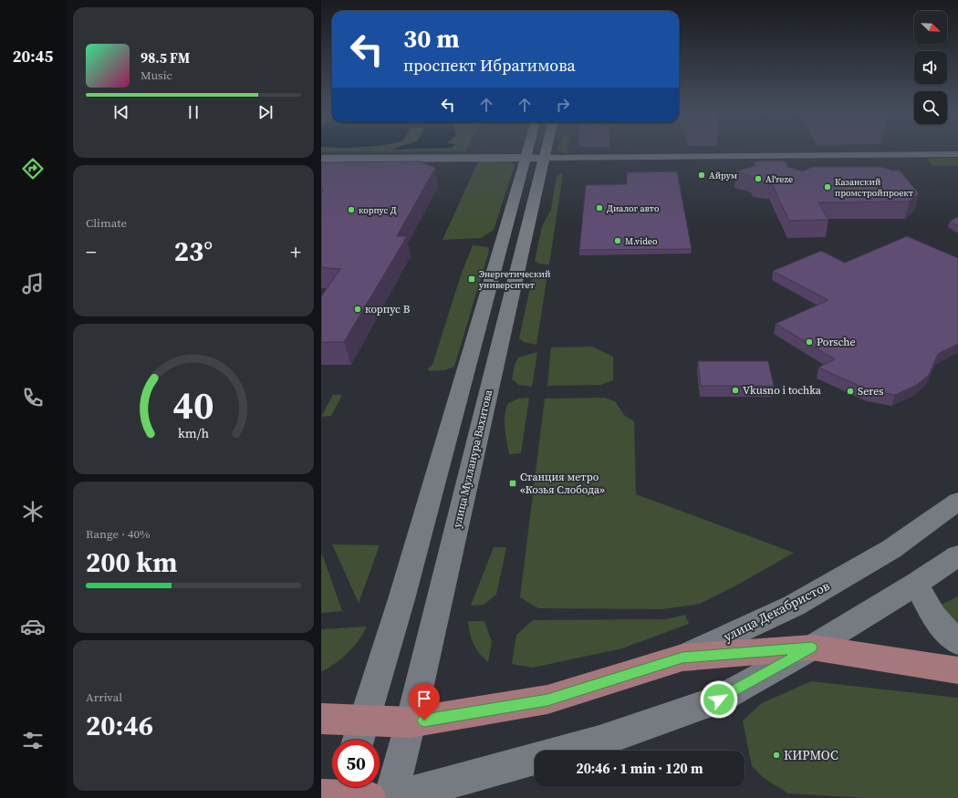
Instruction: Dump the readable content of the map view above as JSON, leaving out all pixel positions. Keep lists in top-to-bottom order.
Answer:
{
  "streets": {
    "main road": ["улица Мулланура Вахитова", "улица Декабристов"]
  },
  "crossings": [
    ["улица Мулланура Вахитова", "улица Декабристов"]
  ],
  "places": {
    "other": [
      "Айрум",
      "Al'reze",
      "Казанский промстройпроект",
      "Диалог авто",
      "корпус Д",
      "M.video",
      "корпус В",
      "Porsche",
      "Vkusno i tochka",
      "Seres",
      "КИРМОС"
    ],
    "transit": ["Энергетический университет", "Станция метро «Козья Слобода»"]
  },
  "north": "bottom right",
  "page": {
    "tabs": "20:45",
    "turn": ["30 m", "проспект Ибрагимова"],
    "song": ["98.5 FM", "Music"],
    "tile": [
      "Climate",
      ["Range · 40%", "200 km"],
      ["Arrival", "20:46"]
    ],
    "heat": ["−", "23°", "+"],
    "limit": "50",
    "trip": "20:46 · 1 min · 120 m",
    "gauge": ["40", "km/h"]
  }
}
